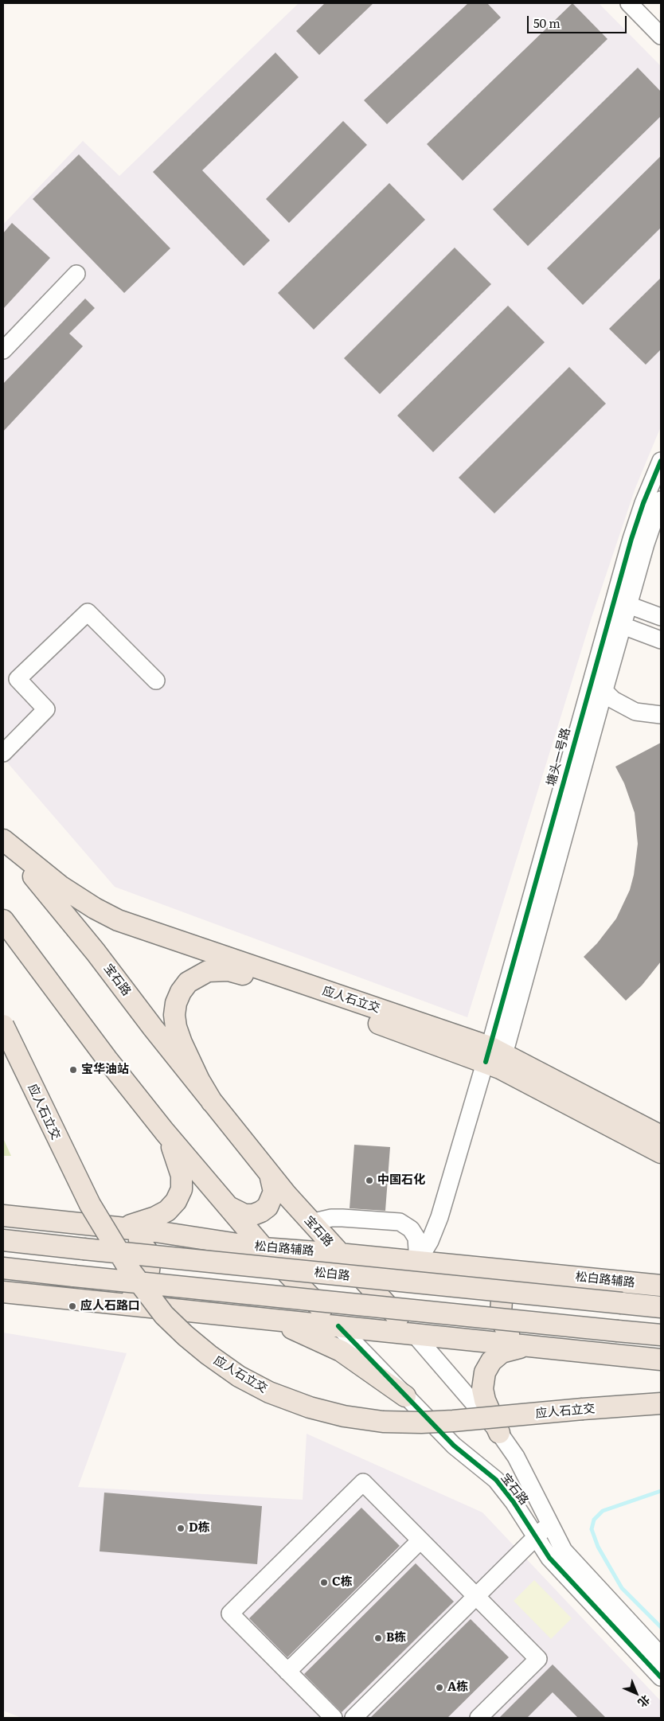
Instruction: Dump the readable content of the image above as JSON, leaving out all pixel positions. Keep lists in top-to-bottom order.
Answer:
{
  "streets": {
    "main road": [
      "宝石路",
      "应人石立交",
      "松白路辅路",
      "松白路"
    ],
    "street": ["塘头一号路"]
  },
  "crossings": [
    ["塘头一号路", "应人石立交"],
    ["宝石路", "应人石立交"],
    ["宝石路", "松白路辅路"]
  ],
  "places": [
    "宝华油站",
    "中国石化",
    "应人石路口",
    "D栋",
    "C栋",
    "B栋",
    "A栋"
  ],
  "scale_bar": "50 m",
  "north": "bottom right"
}
